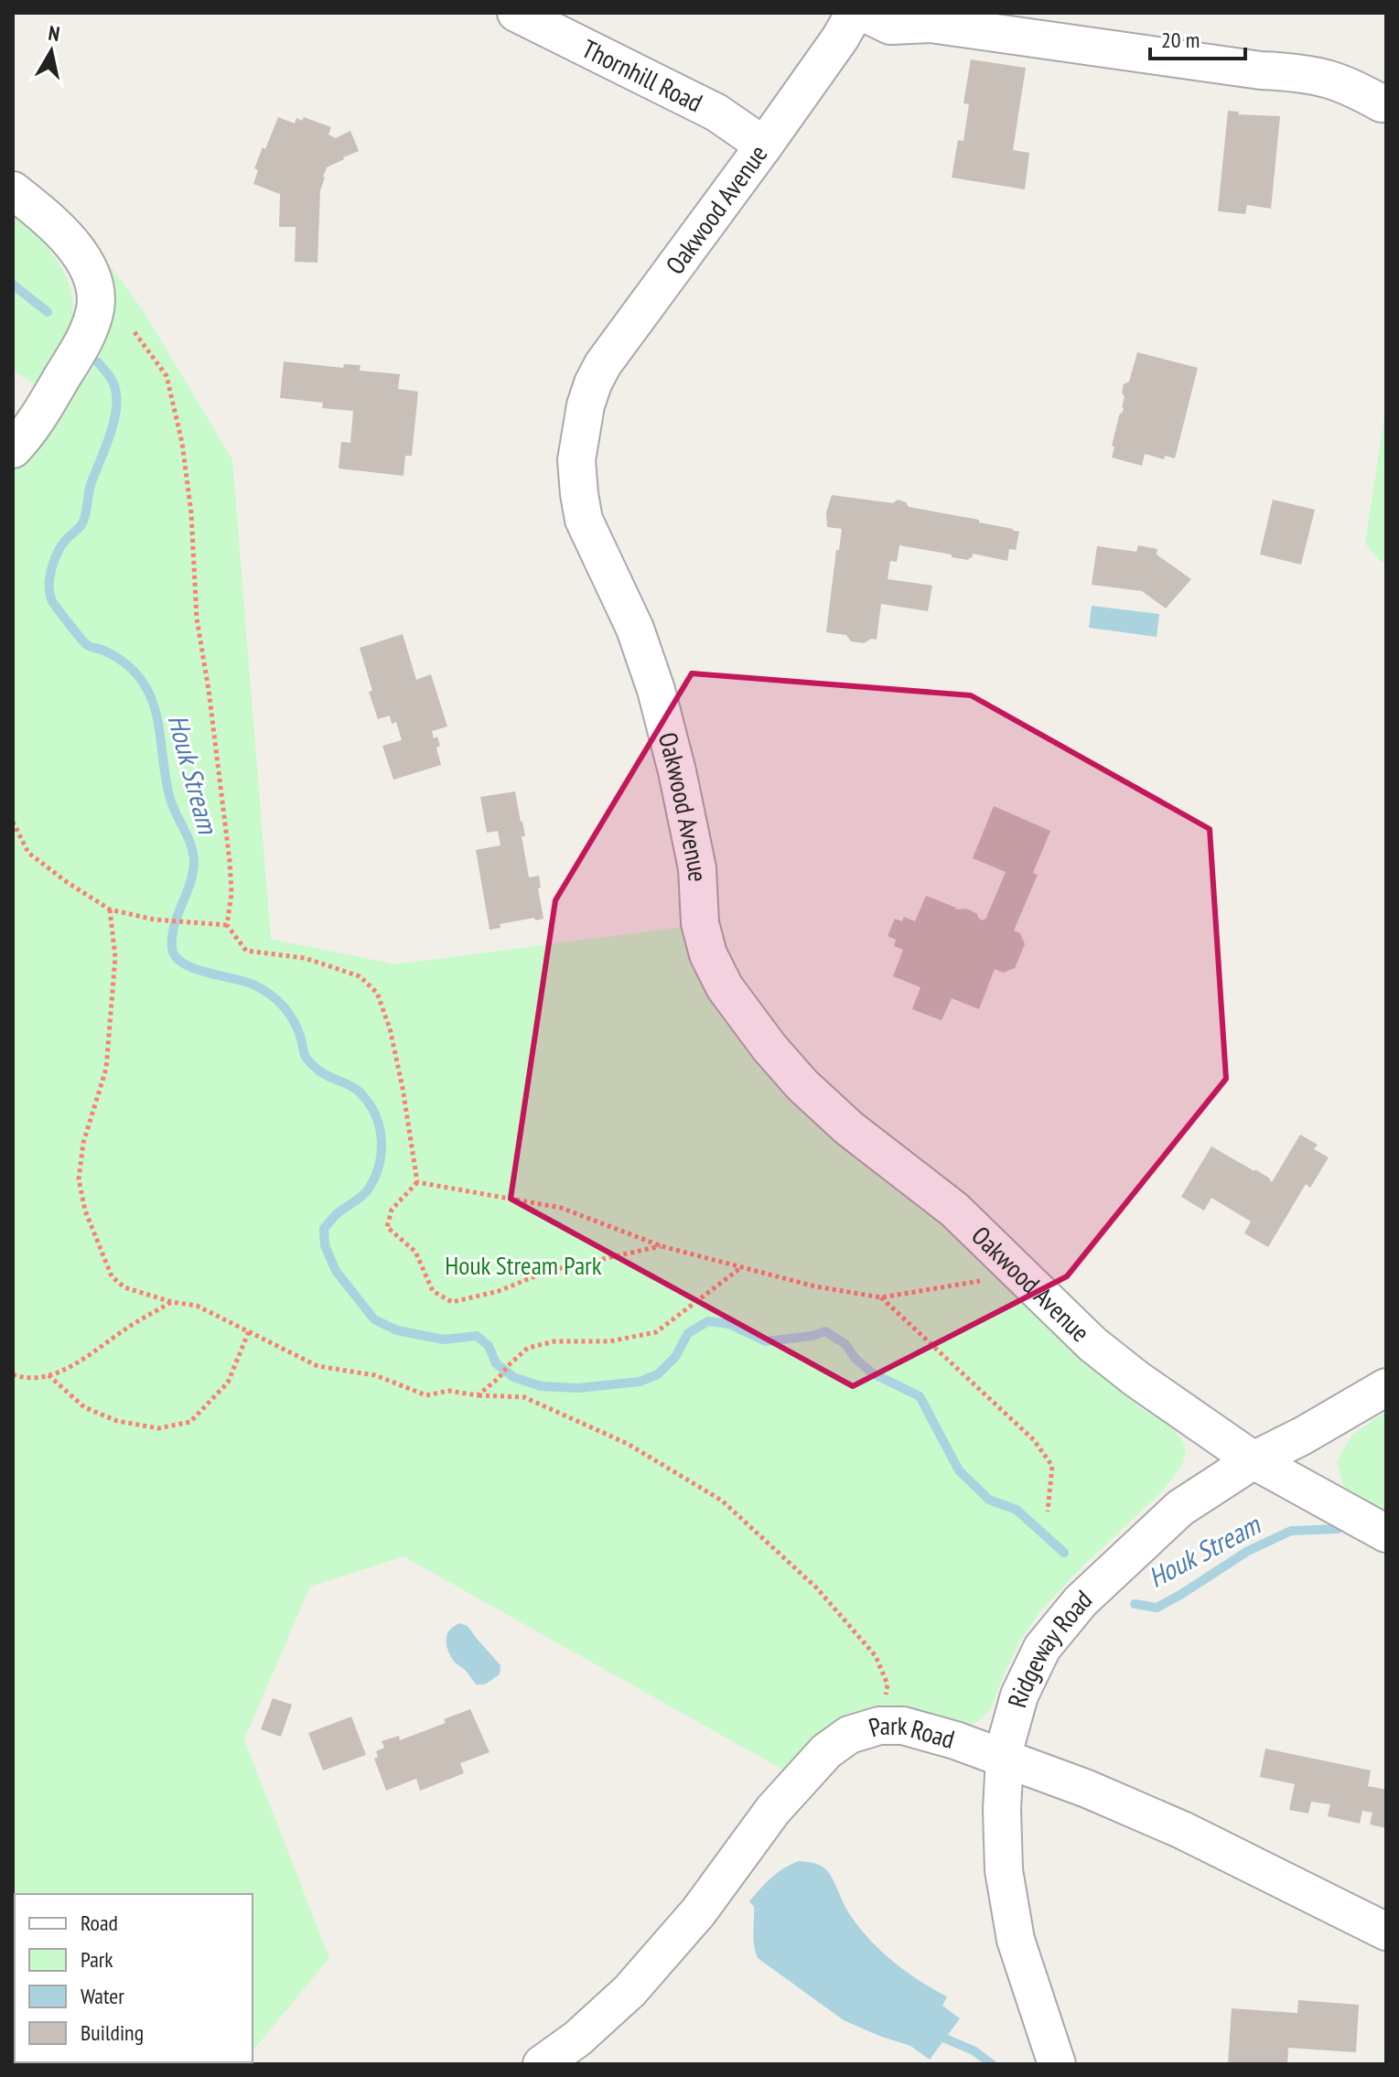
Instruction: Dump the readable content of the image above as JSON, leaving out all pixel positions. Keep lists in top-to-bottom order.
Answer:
{
  "streets": {
    "street": [
      "Thornhill Road",
      "Oakwood Avenue",
      "Ridgeway Road",
      "Park Road"
    ]
  },
  "crossings": [
    ["Thornhill Road", "Oakwood Avenue"],
    ["Oakwood Avenue", "Ridgeway Road"],
    ["Ridgeway Road", "Park Road"]
  ],
  "water": ["Houk Stream"],
  "parks": ["Houk Stream Park"],
  "legend": [
    "Road",
    "Park",
    "Water",
    "Building"
  ],
  "scale_bar": "20 m",
  "north": "top"
}
